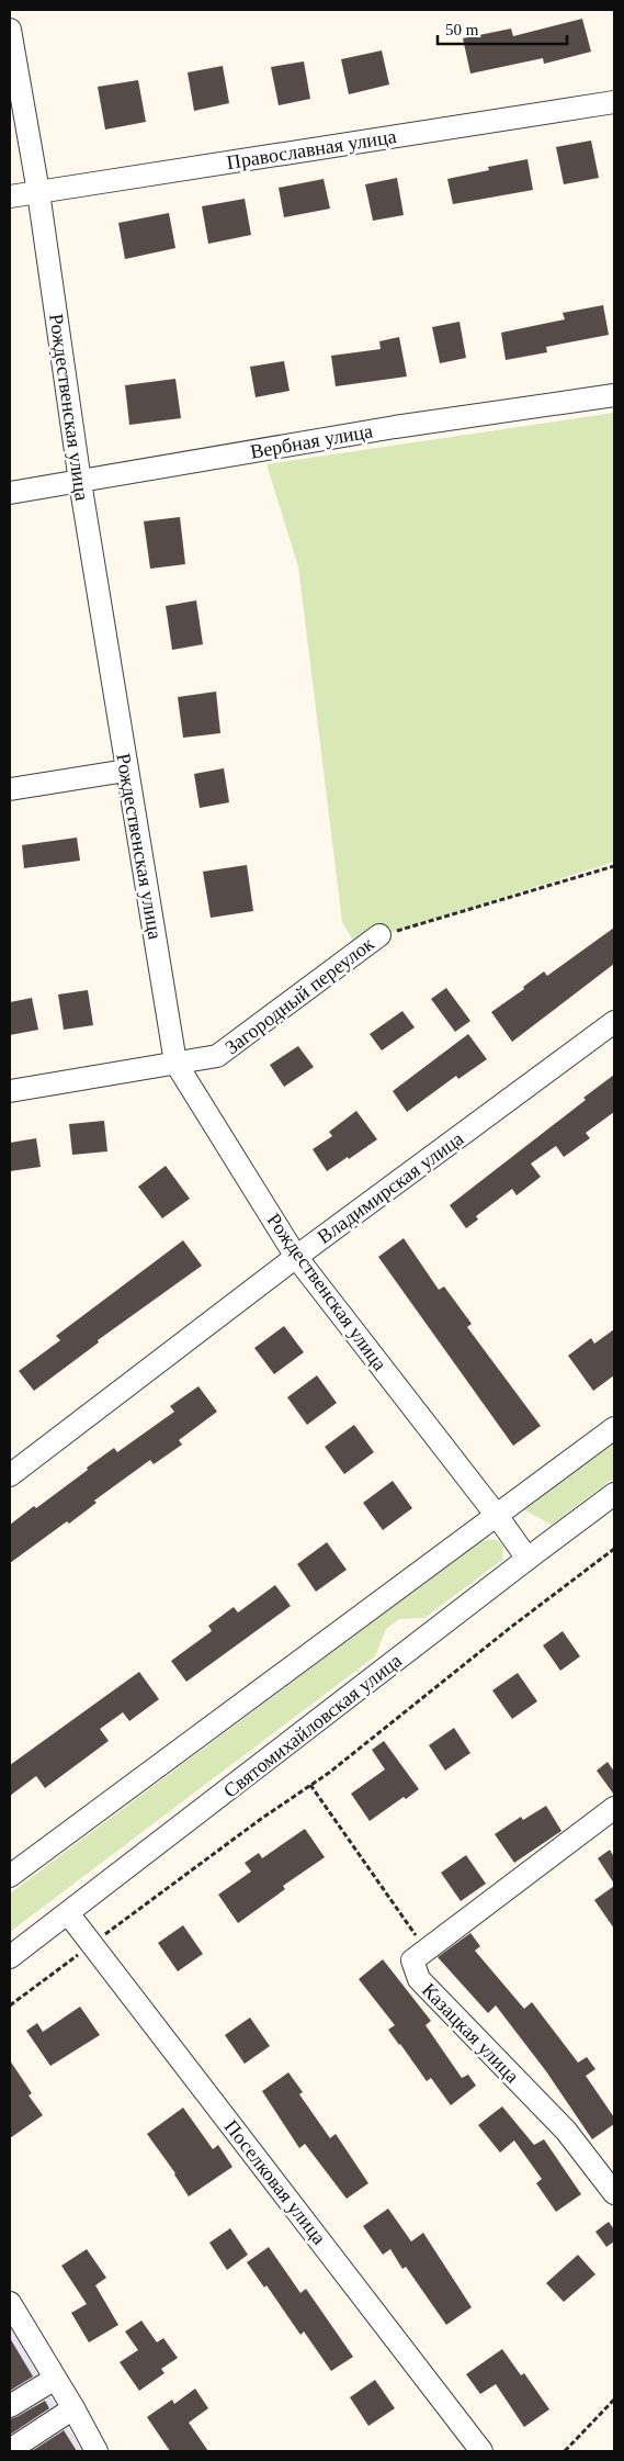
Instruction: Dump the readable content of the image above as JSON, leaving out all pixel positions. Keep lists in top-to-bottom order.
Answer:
{
  "streets": {
    "street": [
      "Православная улица",
      "Рождественская улица",
      "Вербная улица",
      "Загородный переулок",
      "Владимирская улица",
      "Святомихайловская улица",
      "Казацкая улица",
      "Поселковая улица"
    ]
  },
  "crossings": [
    ["Православная улица", "Рождественская улица"],
    ["Рождественская улица", "Вербная улица"],
    ["Рождественская улица", "Загородный переулок"],
    ["Рождественская улица", "Владимирская улица"],
    ["Рождественская улица", "Святомихайловская улица"],
    ["Святомихайловская улица", "Поселковая улица"]
  ],
  "scale_bar": "50 m"
}
